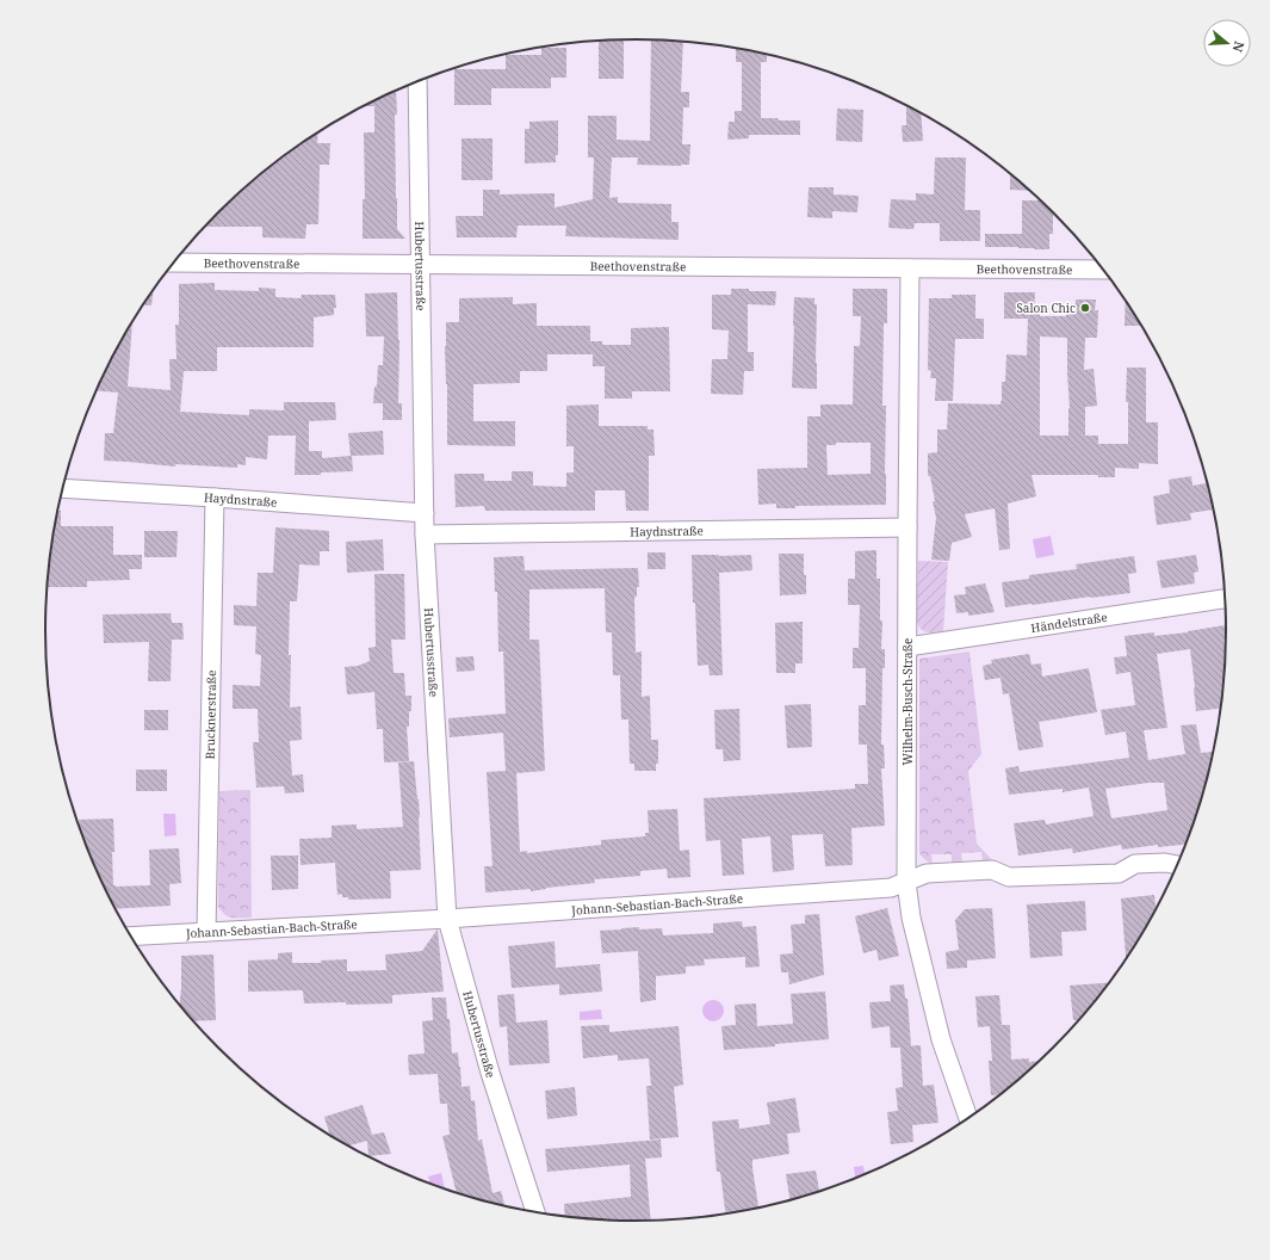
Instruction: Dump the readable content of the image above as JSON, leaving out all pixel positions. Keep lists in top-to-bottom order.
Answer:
{
  "streets": {
    "street": [
      "Beethovenstraße",
      "Hubertusstraße",
      "Haydnstraße",
      "Händelstraße",
      "Wilhelm-Busch-Straße",
      "Brucknerstraße",
      "Johann-Sebastian-Bach-Straße"
    ]
  },
  "crossings": [
    ["Beethovenstraße", "Hubertusstraße"],
    ["Beethovenstraße", "Wilhelm-Busch-Straße"],
    ["Hubertusstraße", "Haydnstraße"],
    ["Hubertusstraße", "Johann-Sebastian-Bach-Straße"],
    ["Haydnstraße", "Wilhelm-Busch-Straße"],
    ["Haydnstraße", "Brucknerstraße"],
    ["Händelstraße", "Wilhelm-Busch-Straße"],
    ["Wilhelm-Busch-Straße", "Johann-Sebastian-Bach-Straße"],
    ["Brucknerstraße", "Johann-Sebastian-Bach-Straße"]
  ],
  "places": ["Salon Chic"],
  "north": "right"
}
